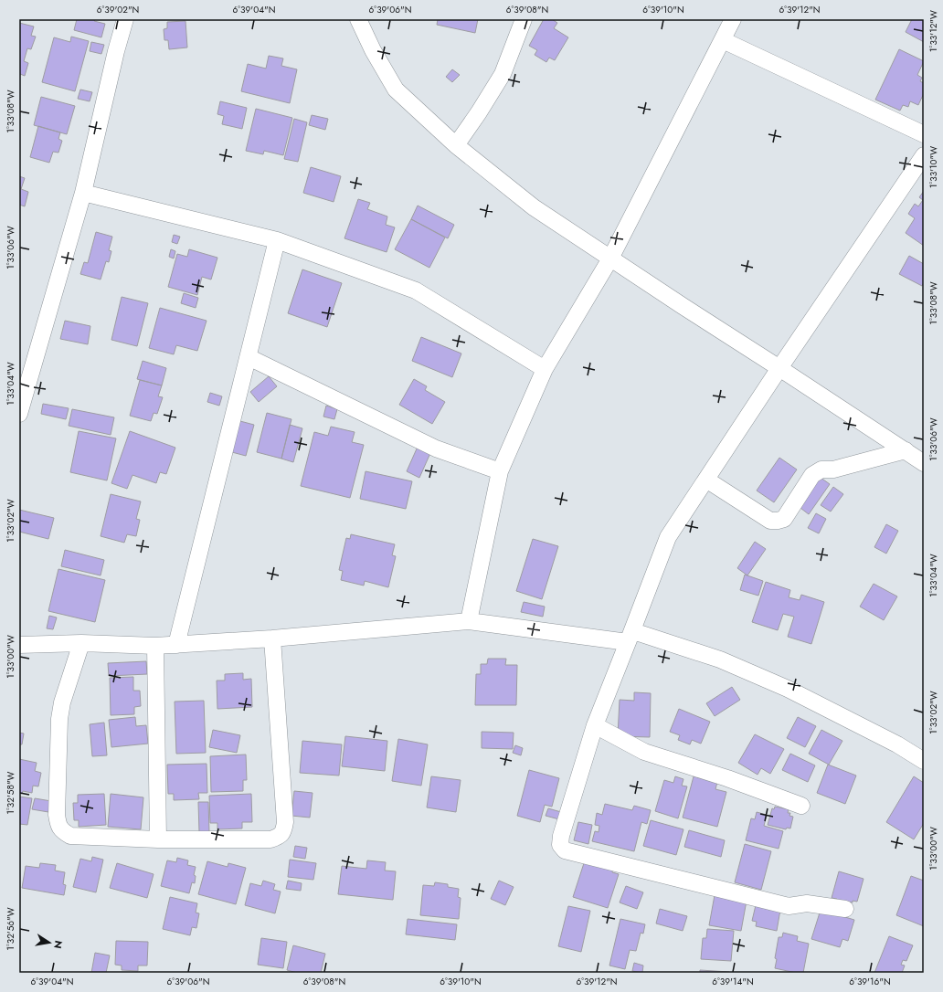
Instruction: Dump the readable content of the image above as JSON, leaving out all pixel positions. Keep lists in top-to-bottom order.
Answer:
{
  "north": "right",
  "coordinates": [
    "6°39'02\"N",
    "6°39'04\"N",
    "6°39'06\"N",
    "6°39'08\"N",
    "6°39'10\"N",
    "6°39'12\"N",
    "1°33'12\"W",
    "1°33'08\"W",
    "1°33'10\"W",
    "1°33'06\"W",
    "1°33'04\"W",
    "1°33'02\"W",
    "1°33'00\"W",
    "1°32'58\"W",
    "1°32'56\"W",
    "6°39'14\"N",
    "6°39'16\"N"
  ]
}
